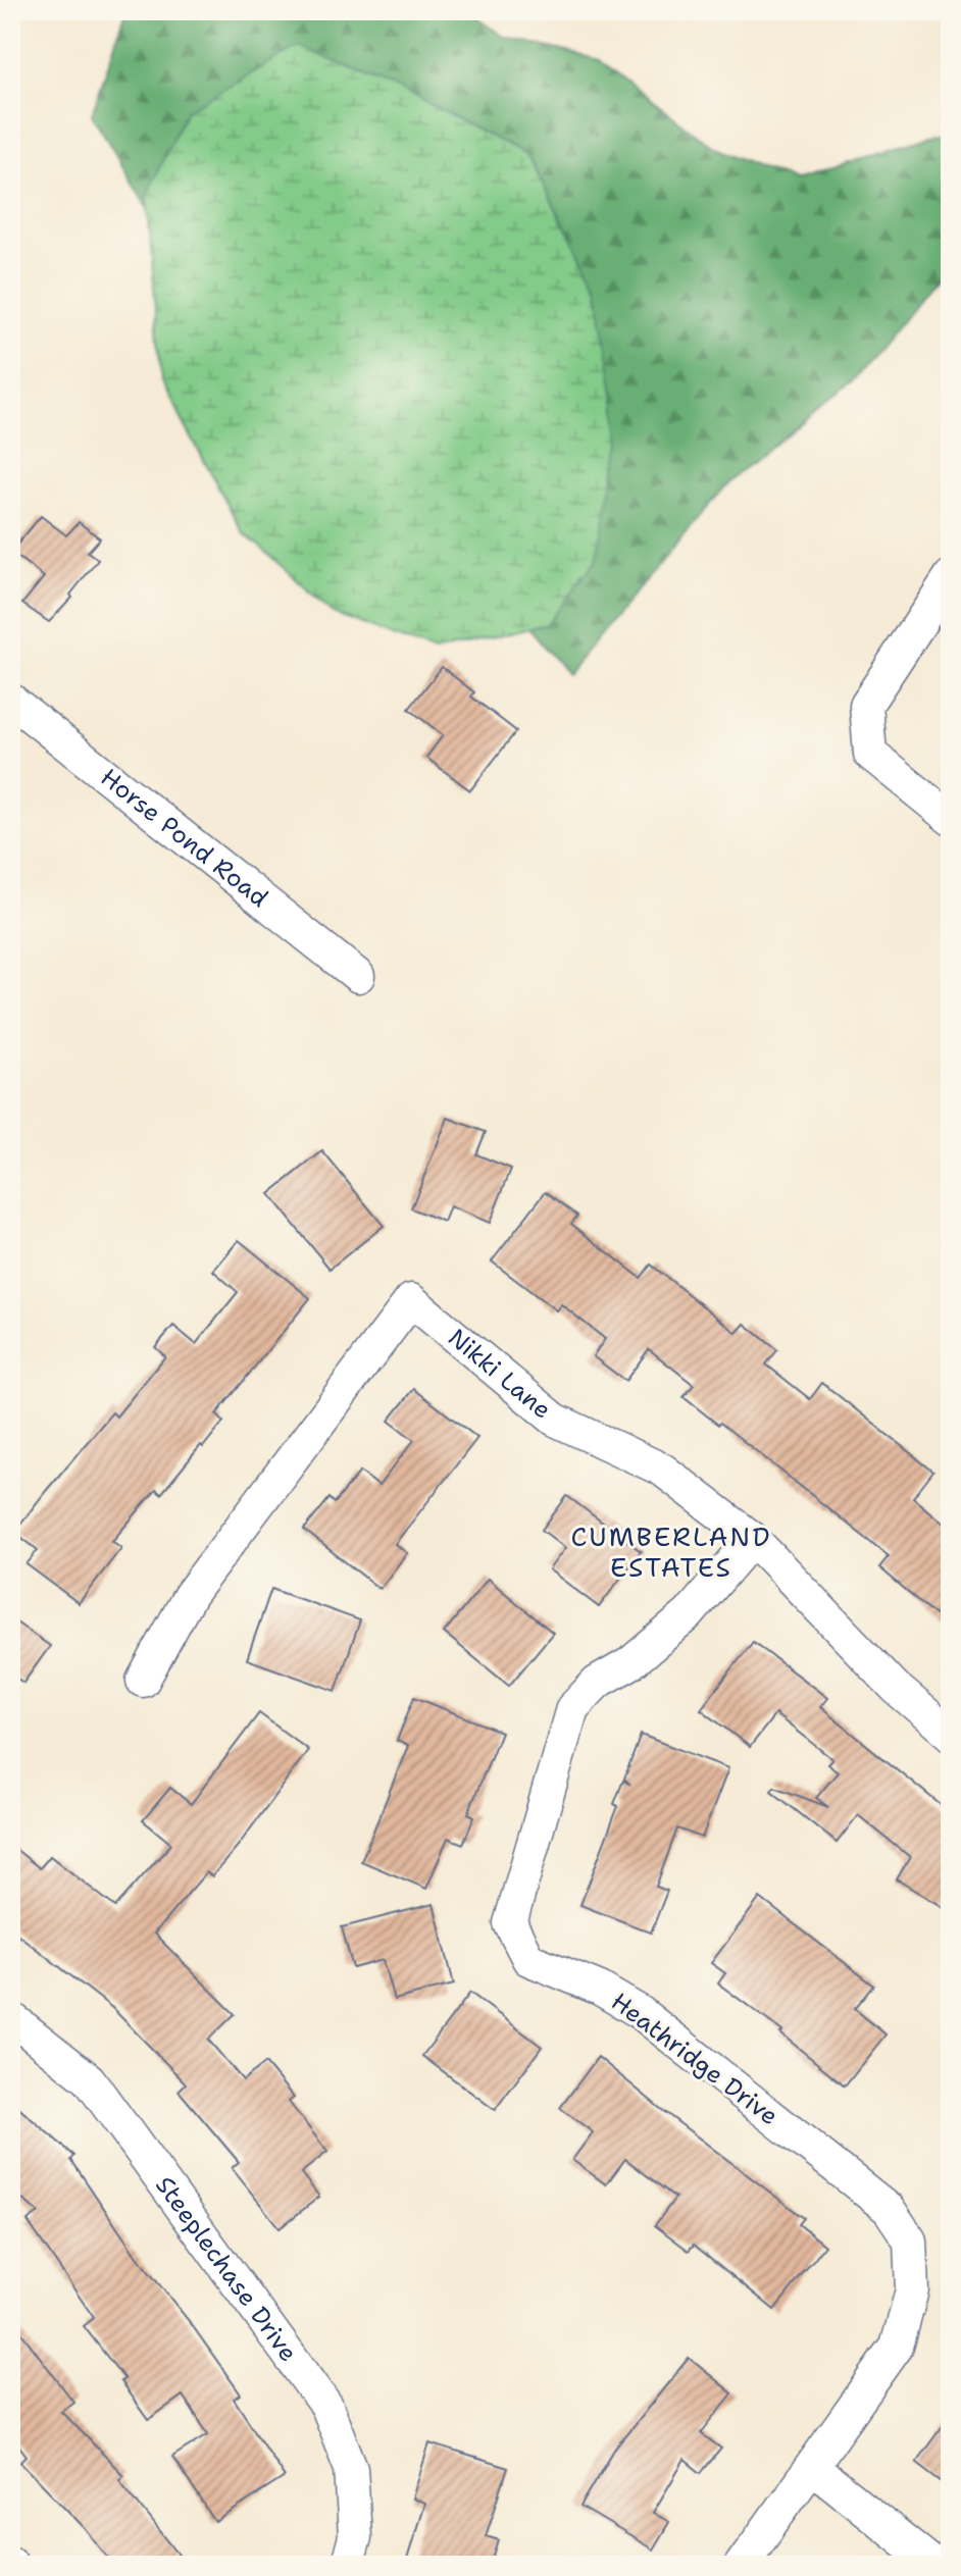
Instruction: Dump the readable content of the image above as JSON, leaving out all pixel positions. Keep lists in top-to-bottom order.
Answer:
{
  "streets": {
    "street": [
      "Horse Pond Road",
      "Nikki Lane",
      "Heathridge Drive",
      "Steeplechase Drive"
    ]
  },
  "crossings": [
    ["Nikki Lane", "Heathridge Drive"]
  ],
  "districts": ["CUMBERLAND ESTATES"]
}
